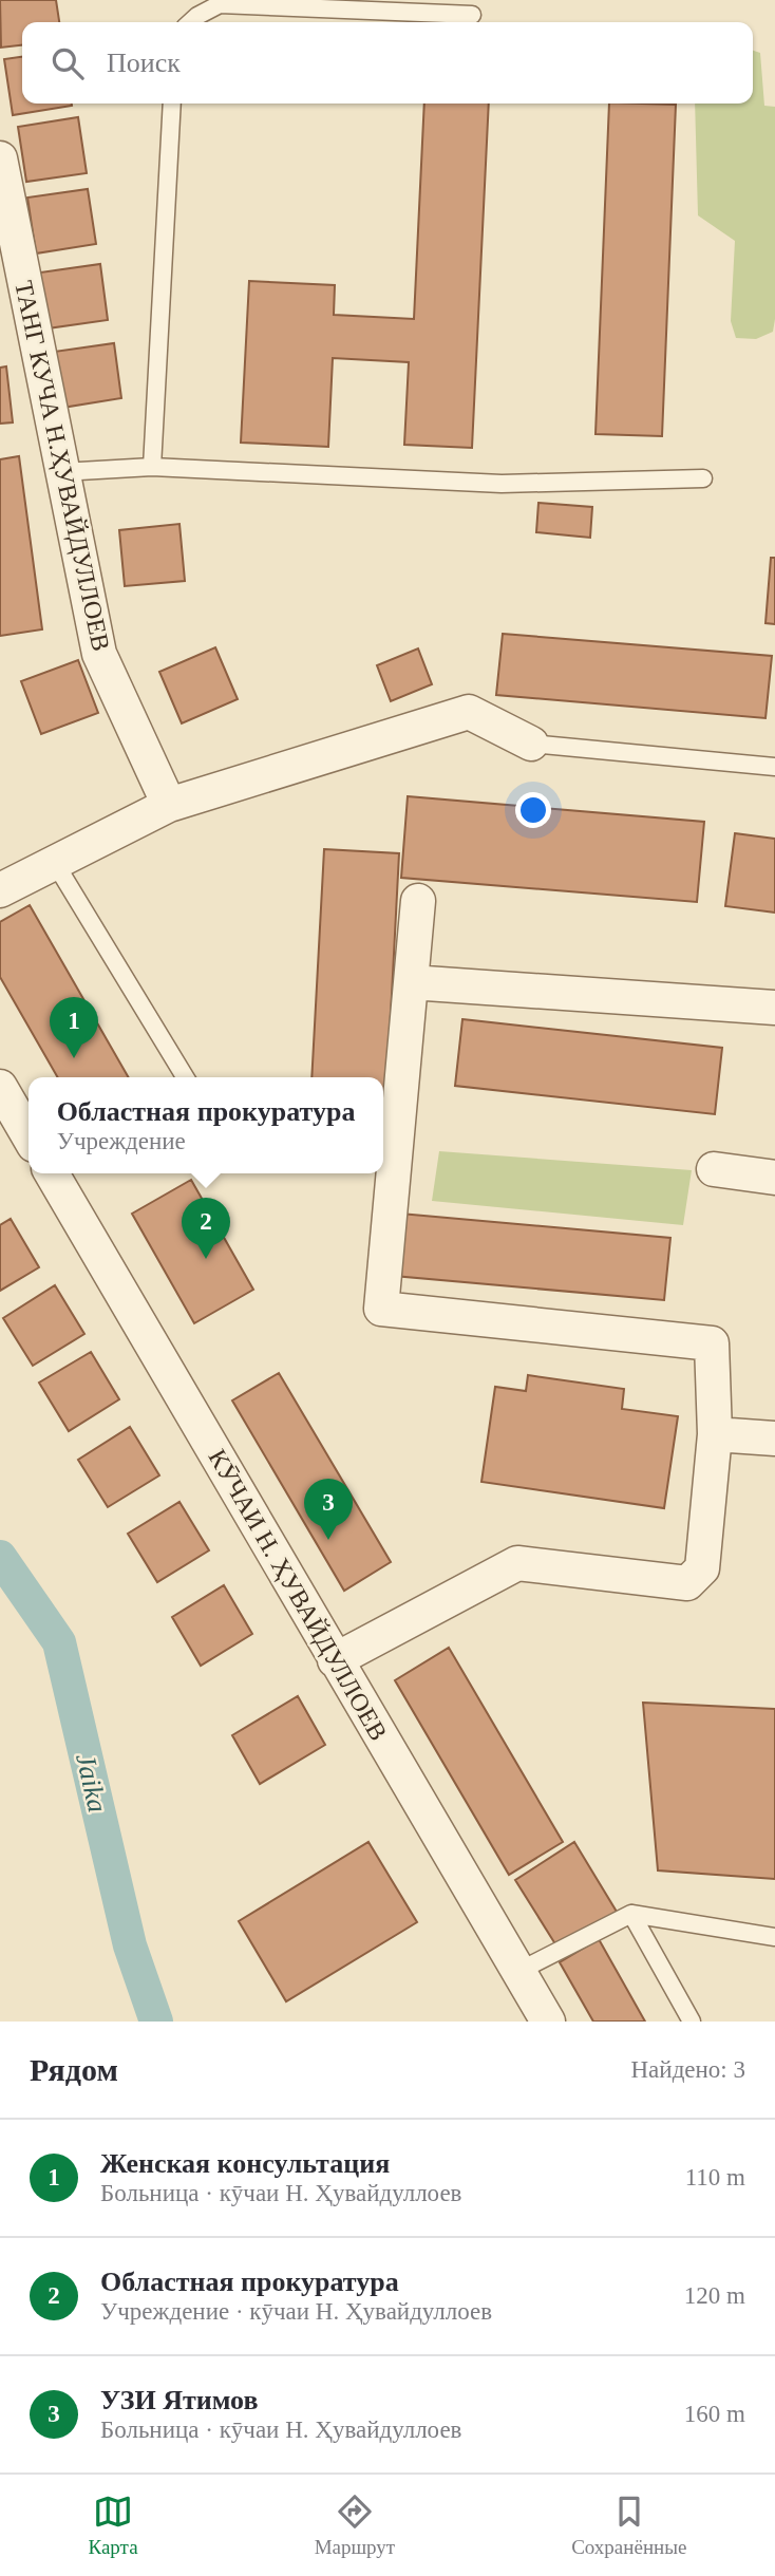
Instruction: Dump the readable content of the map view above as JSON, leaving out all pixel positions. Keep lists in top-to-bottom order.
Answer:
{
  "streets": {
    "street": ["ТАНГ КУЧА Н.ҲУВАЙДУЛЛОЕВ", "КӮЧАИ Н. ҲУВАЙДУЛЛОЕВ"]
  },
  "water": ["Jaika"],
  "page": {
    "search": "Поиск",
    "pins": ["1", "2", "3"],
    "popup": ["Областная прокуратура", "Учреждение"],
    "heading": ["Рядом", "Найдено: 3"],
    "list": [
      {
        "mark": "1",
        "name": "Женская консультация",
        "note": "Больница · кӯчаи Н. Ҳувайдуллоев",
        "value": "110 m"
      },
      {
        "mark": "2",
        "name": "Областная прокуратура",
        "note": "Учреждение · кӯчаи Н. Ҳувайдуллоев",
        "value": "120 m"
      },
      {
        "mark": "3",
        "name": "УЗИ Ятимов",
        "note": "Больница · кӯчаи Н. Ҳувайдуллоев",
        "value": "160 m"
      }
    ],
    "nav": ["Карта", "Маршрут", "Сохранённые"]
  }
}
